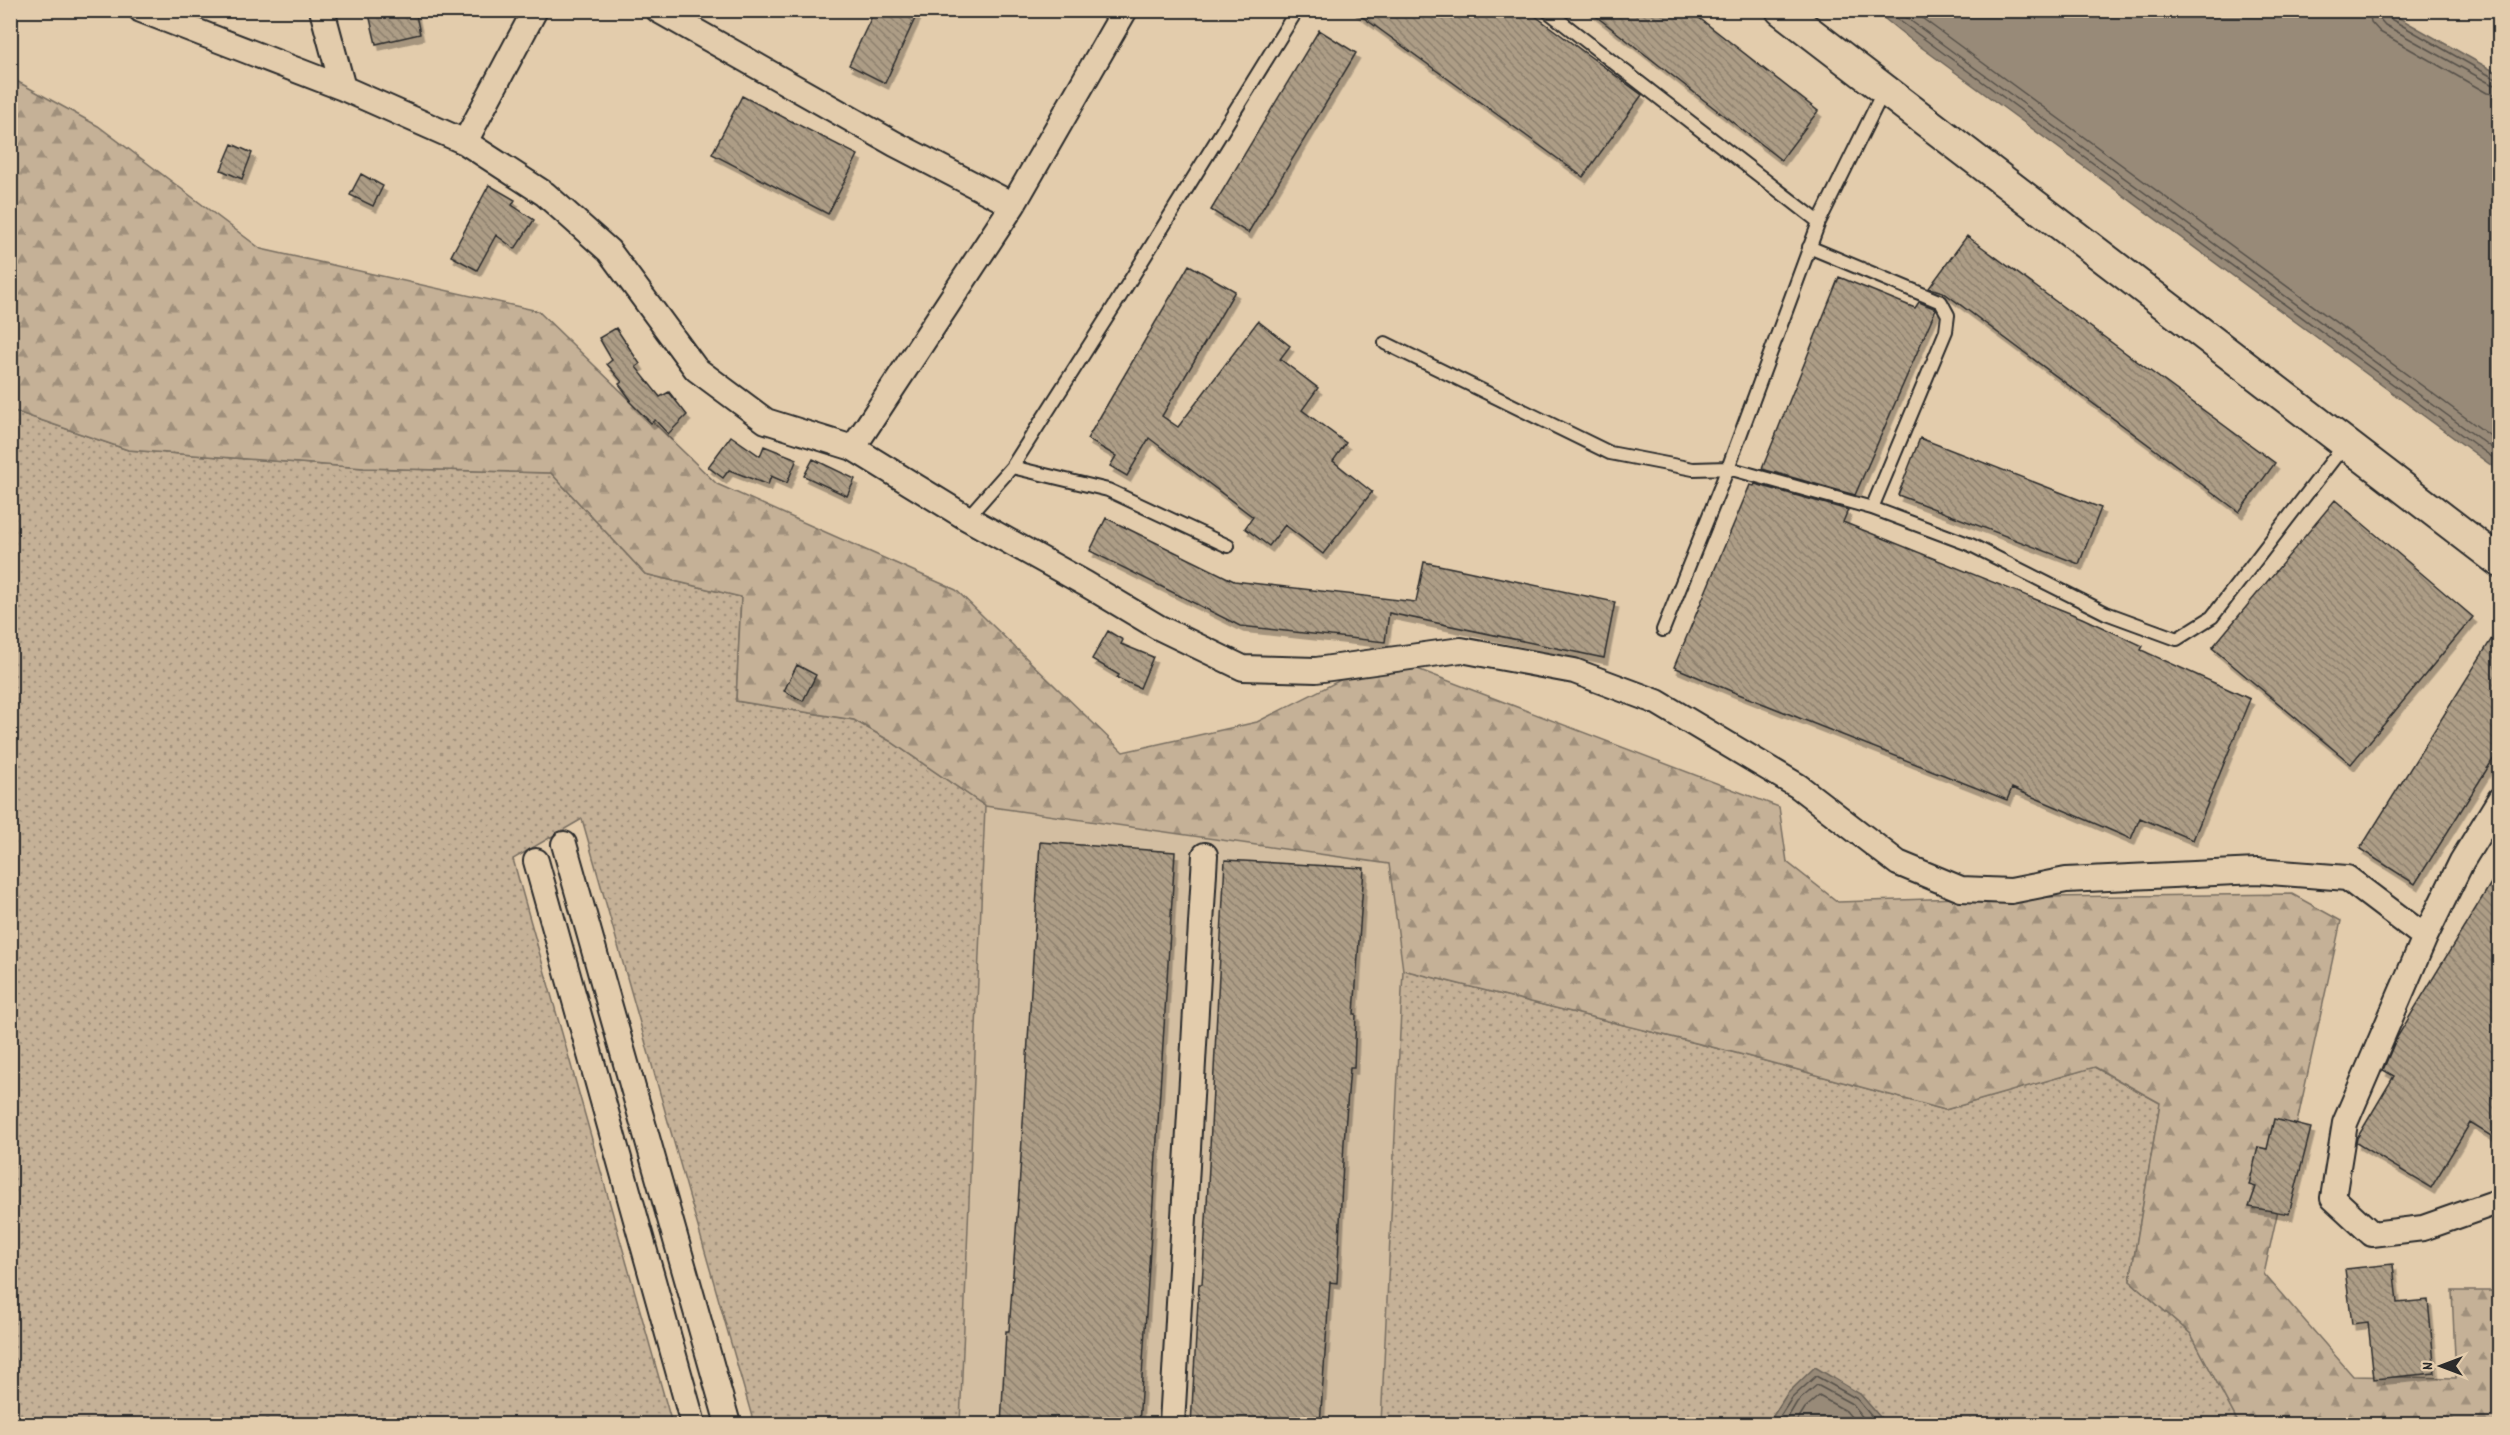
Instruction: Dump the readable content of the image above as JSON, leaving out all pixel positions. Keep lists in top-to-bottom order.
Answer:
{
  "north": "left"
}
